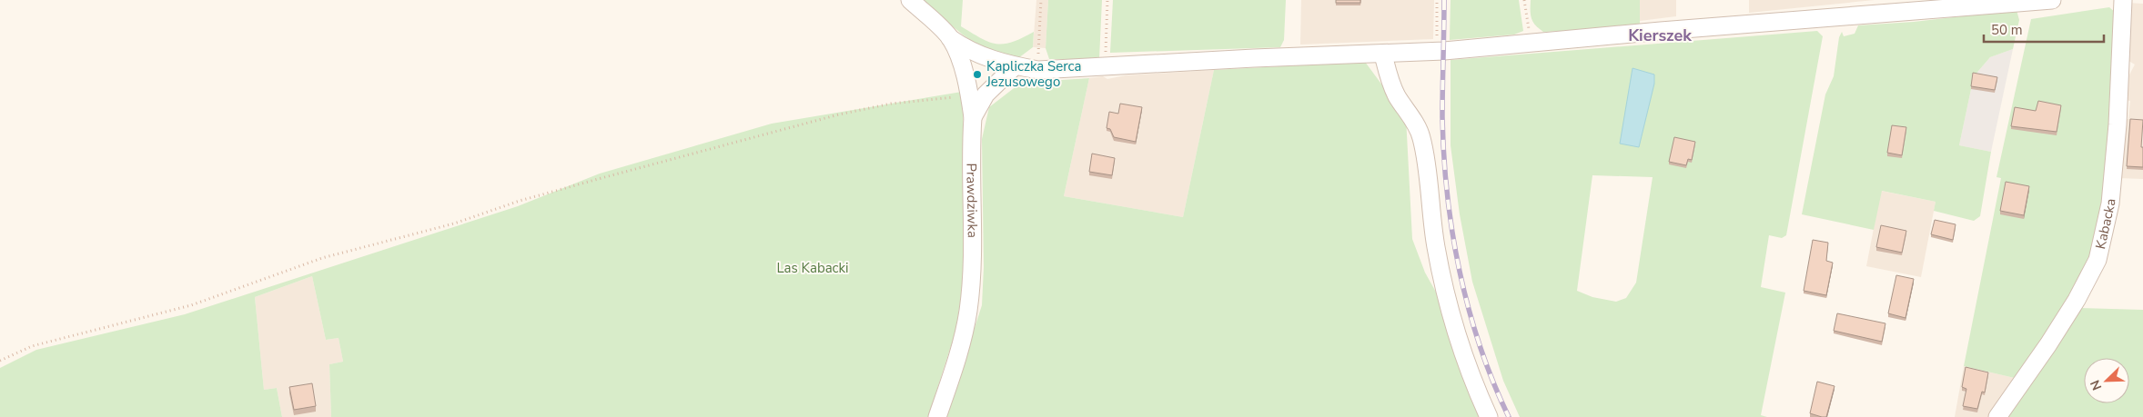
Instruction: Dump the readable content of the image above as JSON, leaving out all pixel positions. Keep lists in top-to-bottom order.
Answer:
{
  "streets": {
    "street": ["Prawdziwka", "Kabacka"]
  },
  "districts": ["Kierszek"],
  "parks": ["Las Kabacki"],
  "places": ["Kapliczka Serca Jezusowego"],
  "scale_bar": "50 m",
  "north": "bottom left"
}
